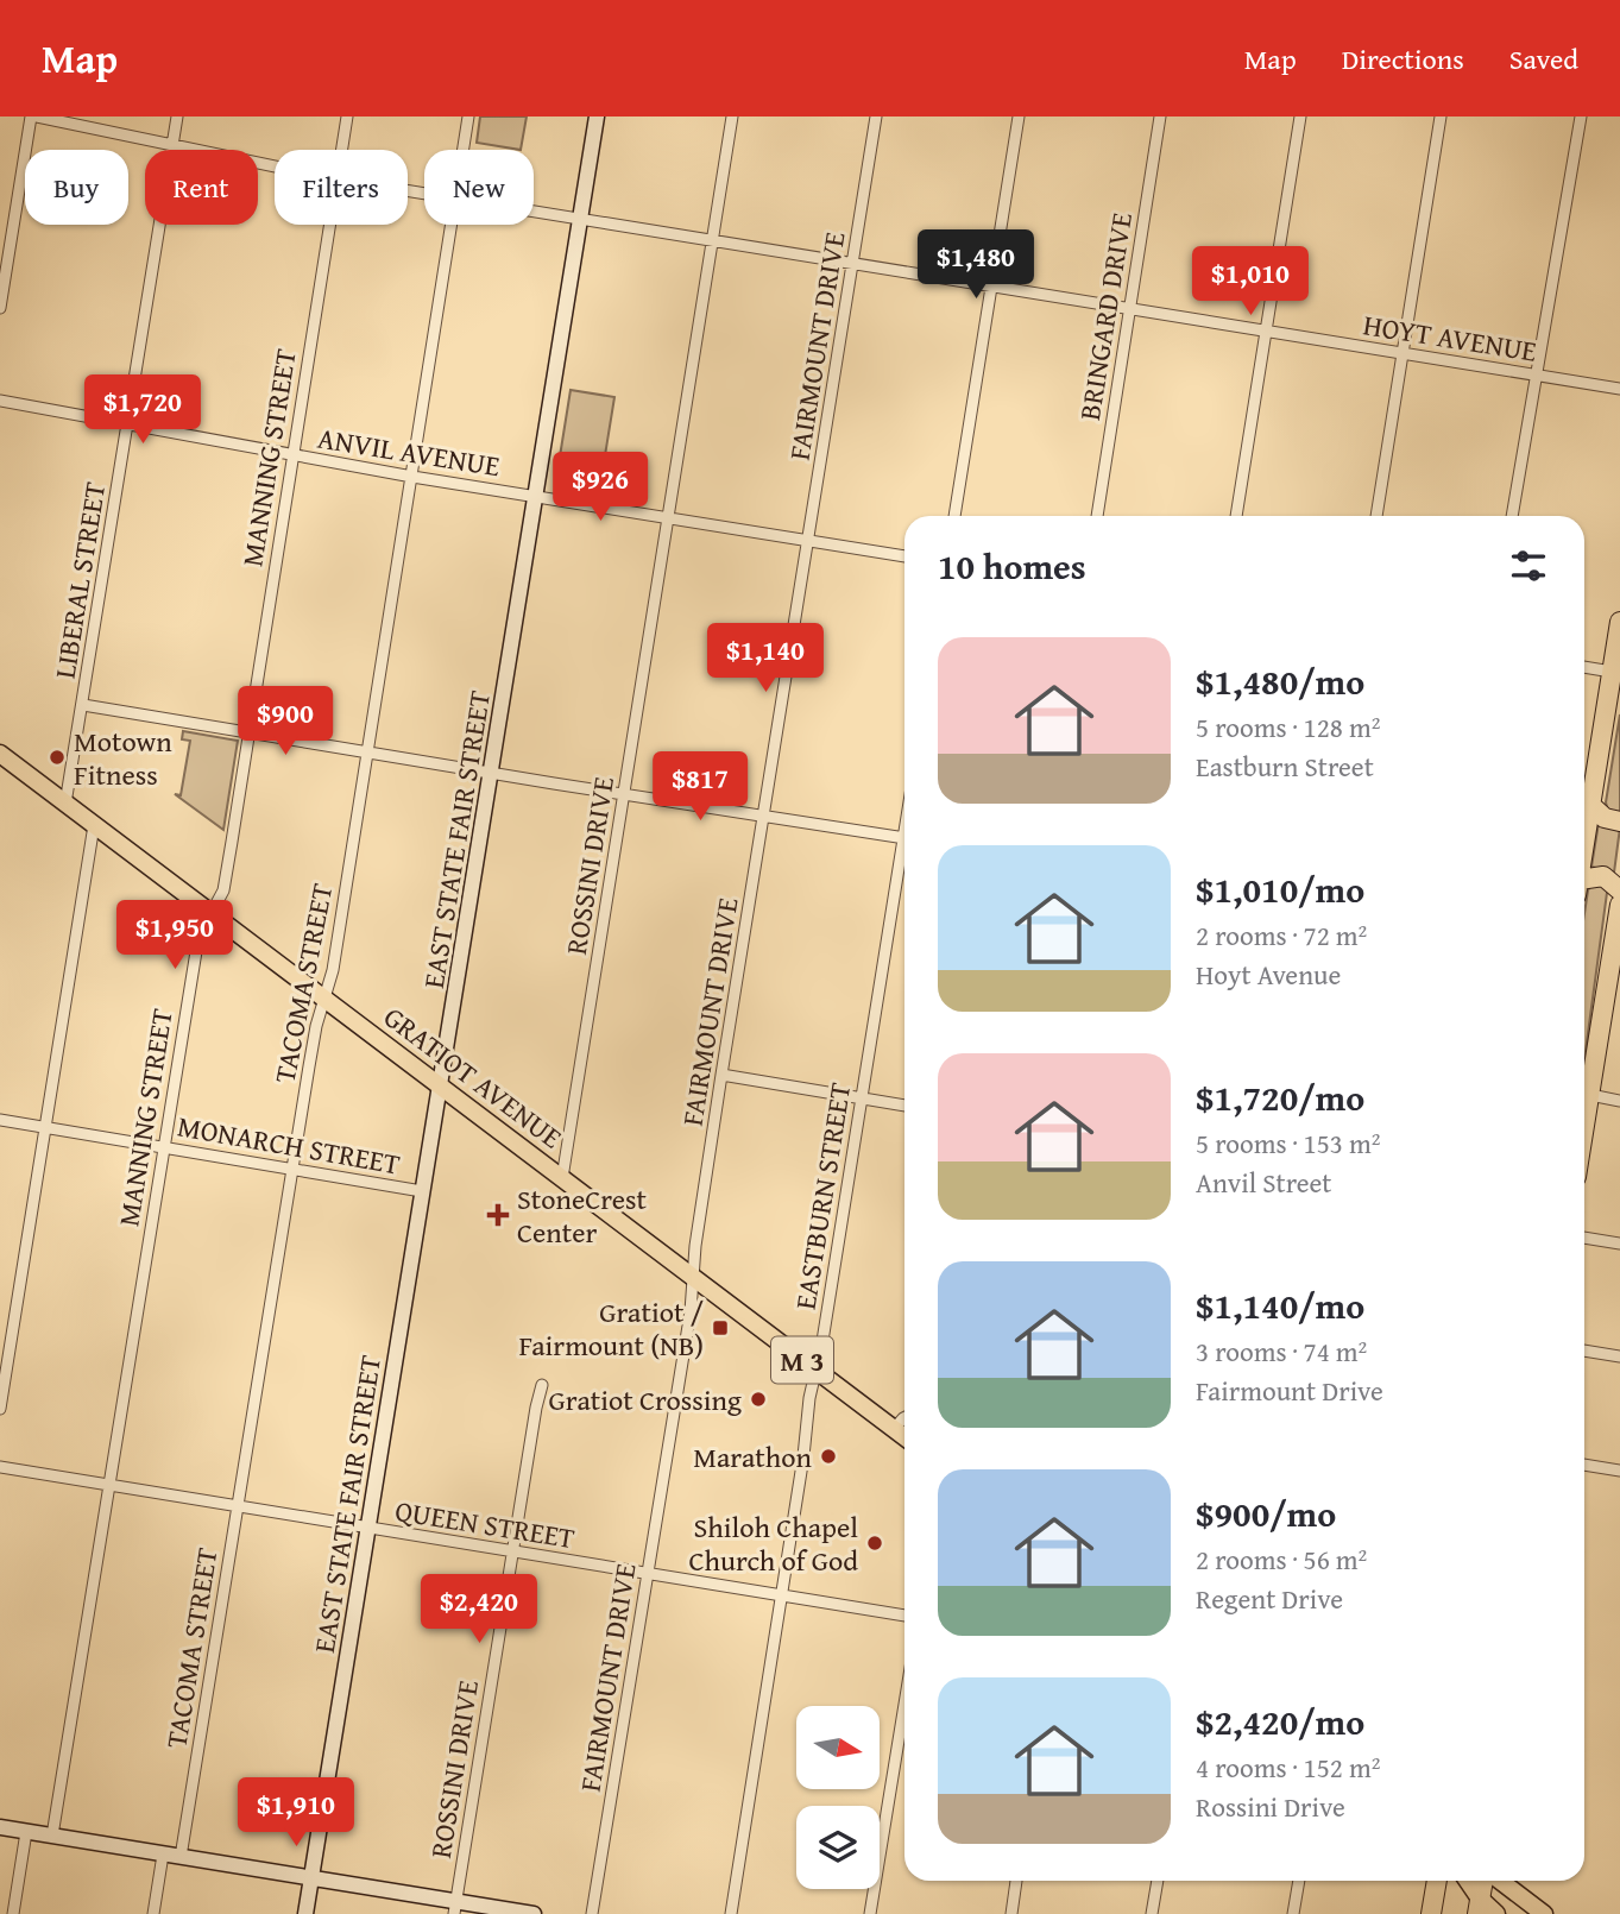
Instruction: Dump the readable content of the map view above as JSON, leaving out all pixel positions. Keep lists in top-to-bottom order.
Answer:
{
  "streets": {
    "main road": ["GRATIOT AVENUE", "M 3"],
    "street": [
      "BRINGARD DRIVE",
      "HOYT AVENUE",
      "FAIRMOUNT DRIVE",
      "ANVIL AVENUE",
      "MANNING STREET",
      "LIBERAL STREET",
      "EAST STATE FAIR STREET",
      "ROSSINI DRIVE",
      "TACOMA STREET",
      "MONARCH STREET",
      "EASTBURN STREET",
      "QUEEN STREET"
    ]
  },
  "crossings": [
    ["BRINGARD DRIVE", "HOYT AVENUE"],
    ["HOYT AVENUE", "FAIRMOUNT DRIVE"],
    ["HOYT AVENUE", "LIBERAL STREET"],
    ["HOYT AVENUE", "EAST STATE FAIR STREET"],
    ["HOYT AVENUE", "ROSSINI DRIVE"],
    ["FAIRMOUNT DRIVE", "ANVIL AVENUE"],
    ["FAIRMOUNT DRIVE", "GRATIOT AVENUE"],
    ["FAIRMOUNT DRIVE", "QUEEN STREET"],
    ["ANVIL AVENUE", "MANNING STREET"],
    ["ANVIL AVENUE", "LIBERAL STREET"],
    ["ANVIL AVENUE", "EAST STATE FAIR STREET"],
    ["ANVIL AVENUE", "ROSSINI DRIVE"],
    ["ANVIL AVENUE", "TACOMA STREET"],
    ["MANNING STREET", "GRATIOT AVENUE"],
    ["MANNING STREET", "MONARCH STREET"],
    ["MANNING STREET", "QUEEN STREET"],
    ["LIBERAL STREET", "GRATIOT AVENUE"],
    ["EAST STATE FAIR STREET", "GRATIOT AVENUE"],
    ["EAST STATE FAIR STREET", "MONARCH STREET"],
    ["EAST STATE FAIR STREET", "QUEEN STREET"],
    ["ROSSINI DRIVE", "GRATIOT AVENUE"],
    ["ROSSINI DRIVE", "QUEEN STREET"],
    ["TACOMA STREET", "GRATIOT AVENUE"],
    ["TACOMA STREET", "MONARCH STREET"],
    ["TACOMA STREET", "QUEEN STREET"],
    ["GRATIOT AVENUE", "EASTBURN STREET"],
    ["EASTBURN STREET", "QUEEN STREET"]
  ],
  "places": {
    "other": [
      "Motown Fitness",
      "Gratiot Crossing",
      "Marathon",
      "Shiloh Chapel Church of God"
    ],
    "health": ["StoneCrest Center"],
    "transit": ["Gratiot / Fairmount (NB)"]
  },
  "north": "right",
  "page": {
    "header": "Map",
    "nav": ["Map", "Directions", "Saved"],
    "chip": [
      "Buy",
      "Rent",
      "Filters",
      "New"
    ],
    "price": [
      "$1,480",
      "$1,010",
      "$1,720",
      "$926",
      "$1,140",
      "$900",
      "$817",
      "$1,950",
      "$2,420",
      "$1,910"
    ],
    "heading": "10 homes",
    "list": [
      {
        "name": "$1,480/mo",
        "note": "5 rooms · 128 m² · Eastburn Street"
      },
      {
        "name": "$1,010/mo",
        "note": "2 rooms · 72 m² · Hoyt Avenue"
      },
      {
        "name": "$1,720/mo",
        "note": "5 rooms · 153 m² · Anvil Street"
      },
      {
        "name": "$1,140/mo",
        "note": "3 rooms · 74 m² · Fairmount Drive"
      },
      {
        "name": "$900/mo",
        "note": "2 rooms · 56 m² · Regent Drive"
      },
      {
        "name": "$2,420/mo",
        "note": "4 rooms · 152 m² · Rossini Drive"
      }
    ]
  }
}
